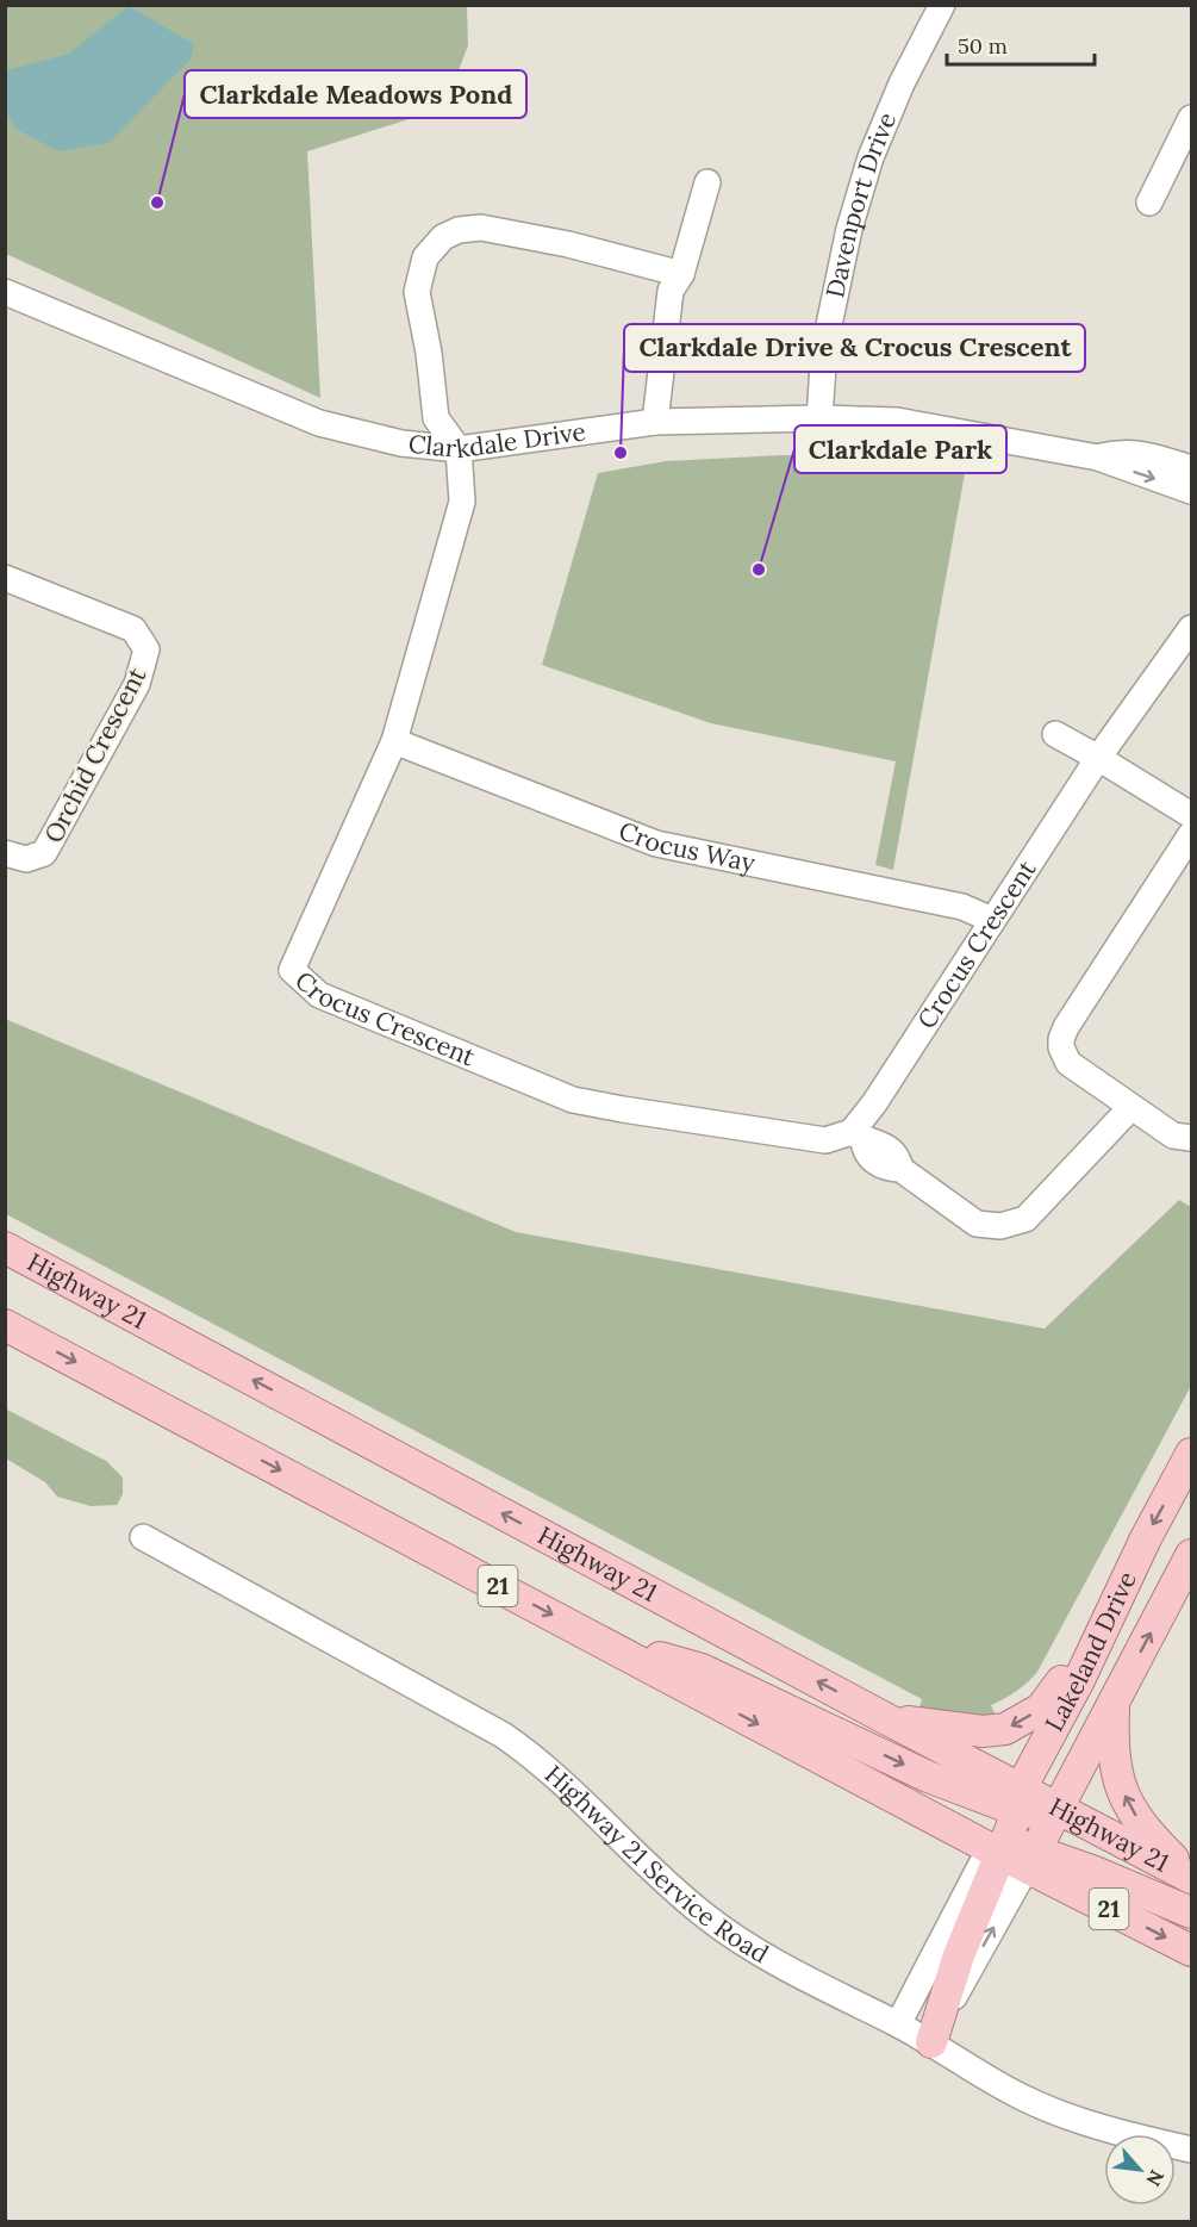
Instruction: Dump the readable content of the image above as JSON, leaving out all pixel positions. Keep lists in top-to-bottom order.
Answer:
{
  "streets": {
    "main road": ["Highway 21", "21", "Lakeland Drive"],
    "street": [
      "Davenport Drive",
      "Clarkdale Drive",
      "Orchid Crescent",
      "Crocus Way",
      "Crocus Crescent",
      "Highway 21 Service Road"
    ]
  },
  "crossings": [
    ["Davenport Drive", "Clarkdale Drive"],
    ["Clarkdale Drive", "Crocus Crescent"],
    ["Crocus Way", "Crocus Crescent"],
    ["Highway 21", "Lakeland Drive"],
    ["21", "Lakeland Drive"]
  ],
  "places": ["Clarkdale Meadows Pond", "Clarkdale Drive & Crocus Crescent", "Clarkdale Park"],
  "scale_bar": "50 m",
  "north": "bottom right"
}
